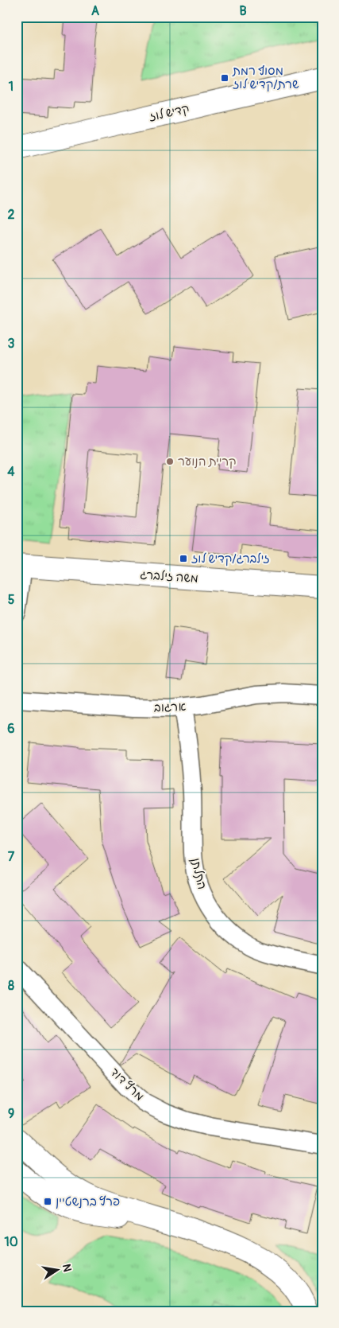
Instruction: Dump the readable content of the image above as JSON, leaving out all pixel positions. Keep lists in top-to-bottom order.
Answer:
{
  "streets": {
    "street": [
      "קדיש לוז",
      "משה זילברג",
      "ארגוב",
      "התלתן",
      "מרץ דוד"
    ]
  },
  "crossings": [
    ["ארגוב", "התלתן"]
  ],
  "places": {
    "transit": ["מסוף רמת שרת/קדיש לוז", "זילברג/קדיש לוז", "פרץ ברנשטיין"],
    "other": ["קריית הנוער"]
  },
  "north": "right",
  "grid": {
    "columns": ["A", "B"],
    "rows": [
      "1",
      "2",
      "3",
      "4",
      "5",
      "6",
      "7",
      "8",
      "9",
      "10"
    ]
  }
}
